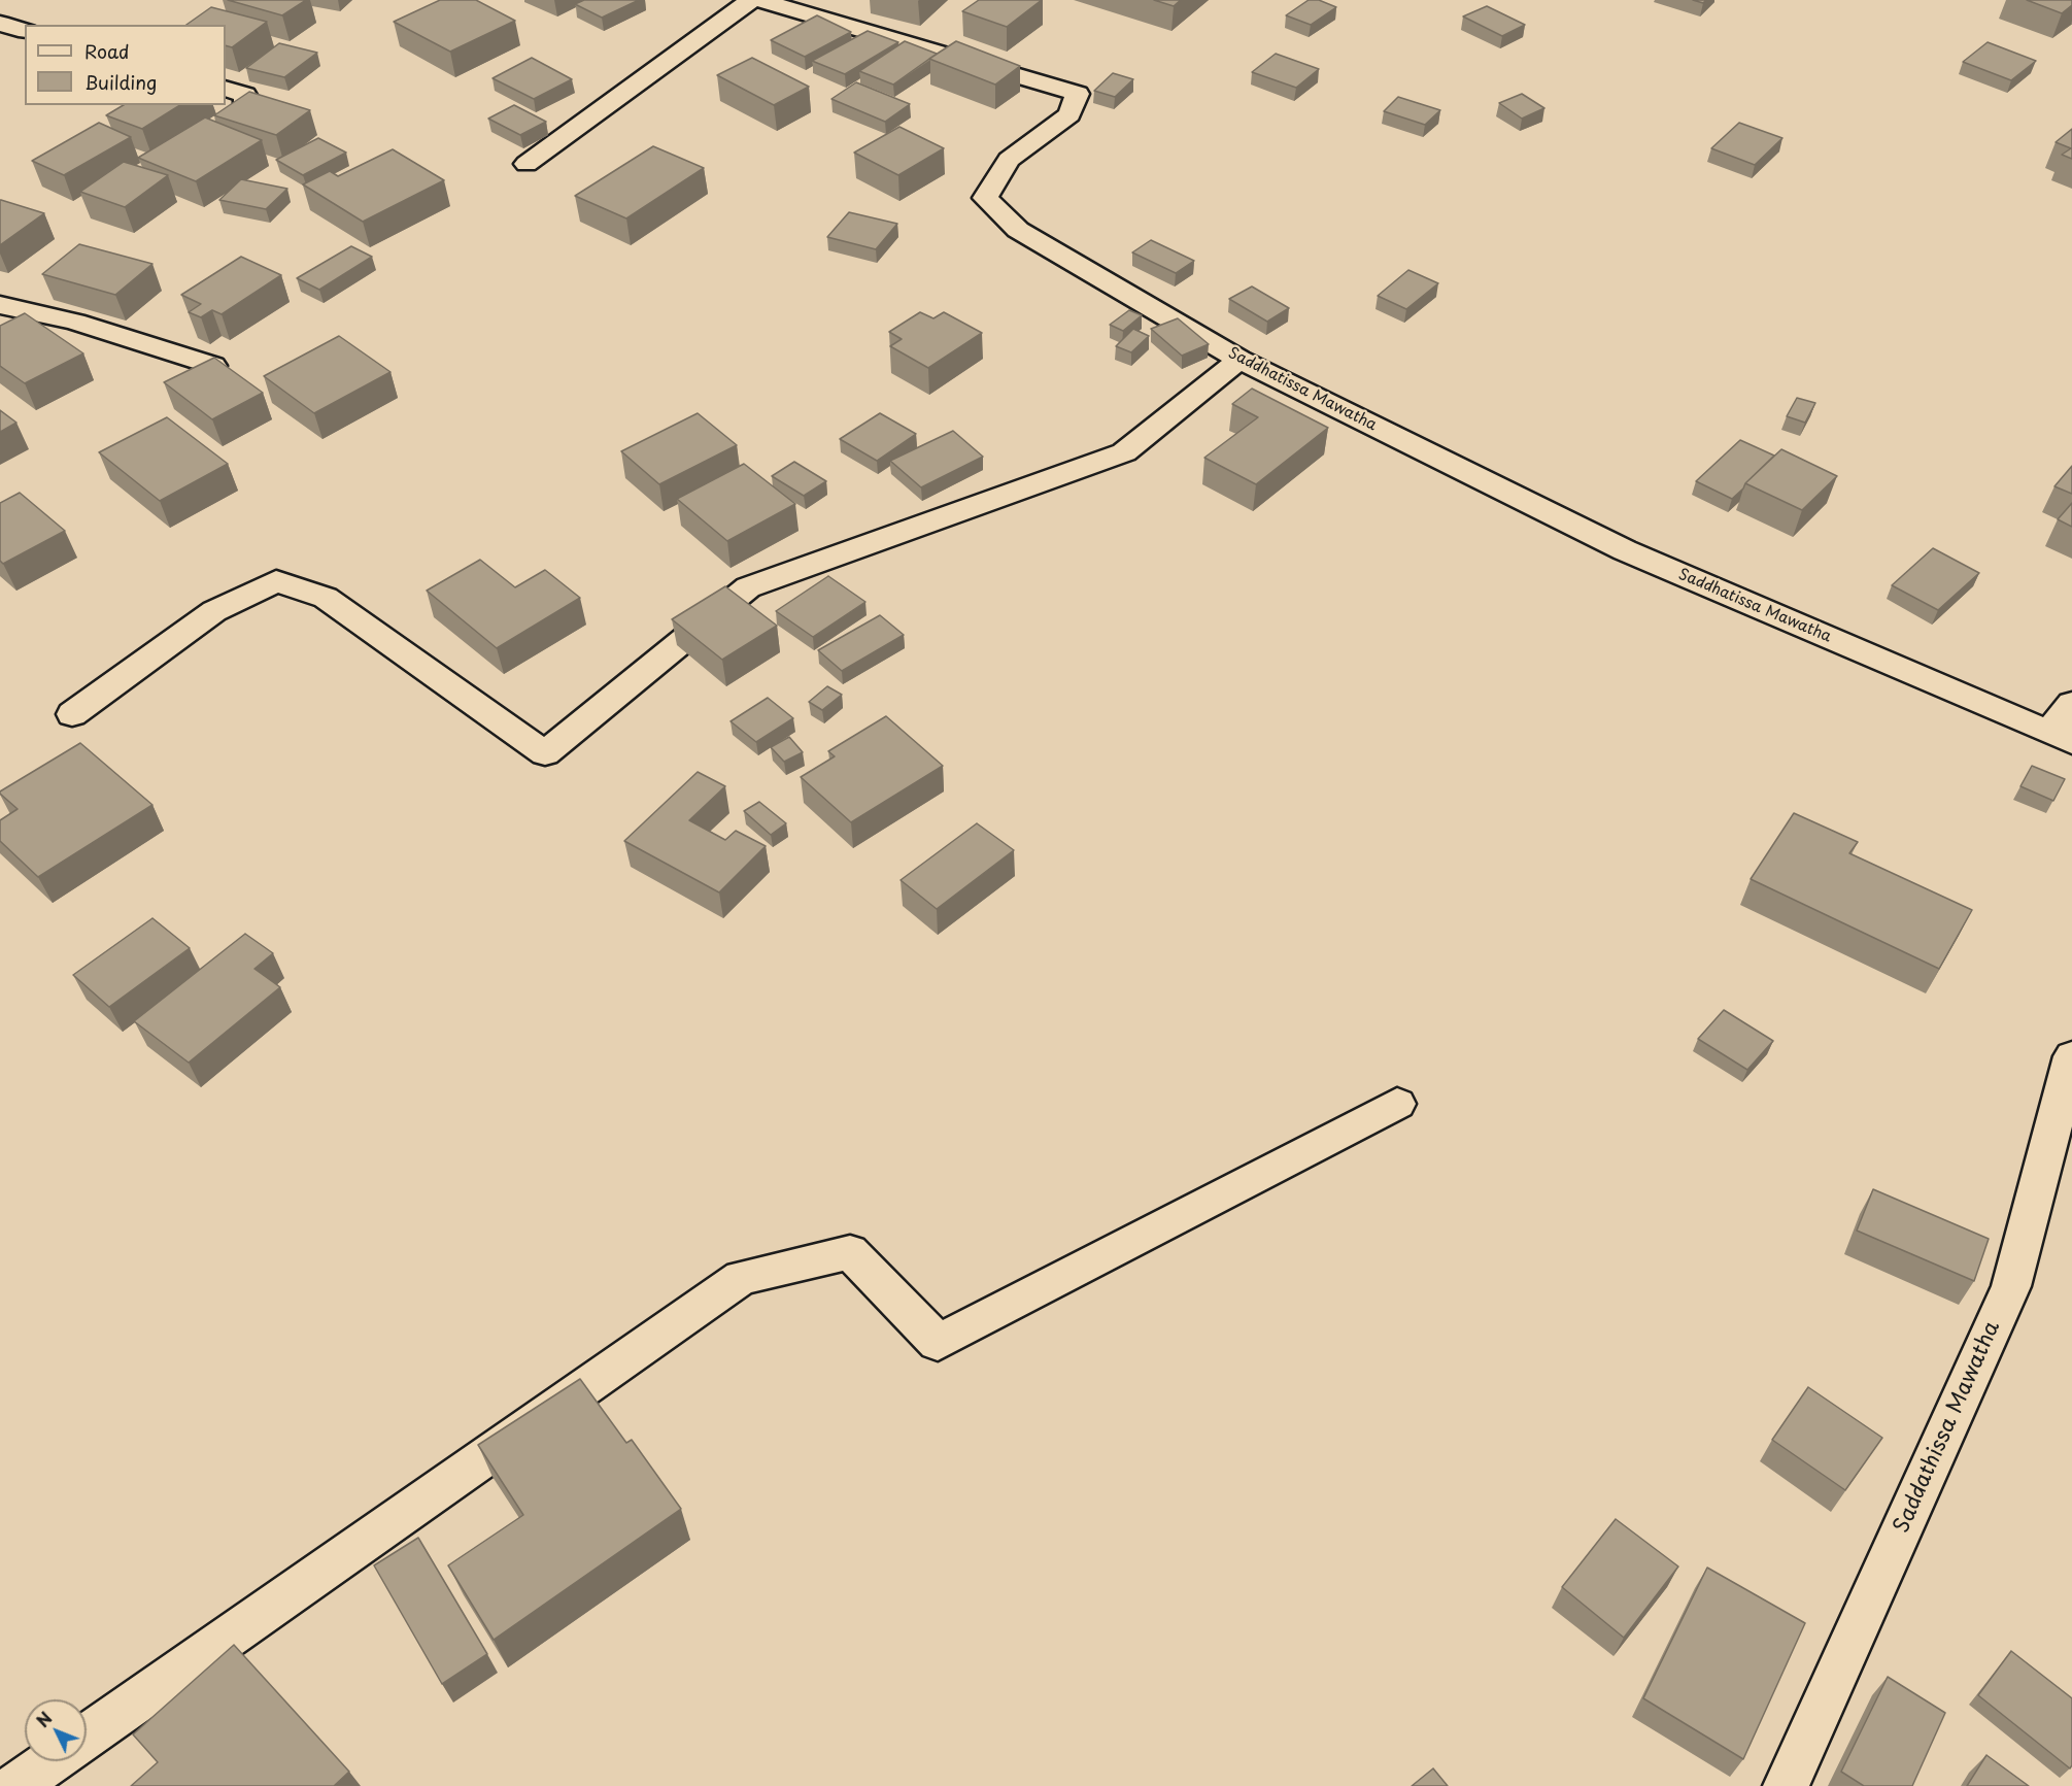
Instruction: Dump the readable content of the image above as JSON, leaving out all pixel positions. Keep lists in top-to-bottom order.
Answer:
{
  "streets": {
    "street": ["Saddhatissa Mawatha", "Saddathissa Mawatha"]
  },
  "legend": ["Road", "Building"],
  "north": "top left"
}
